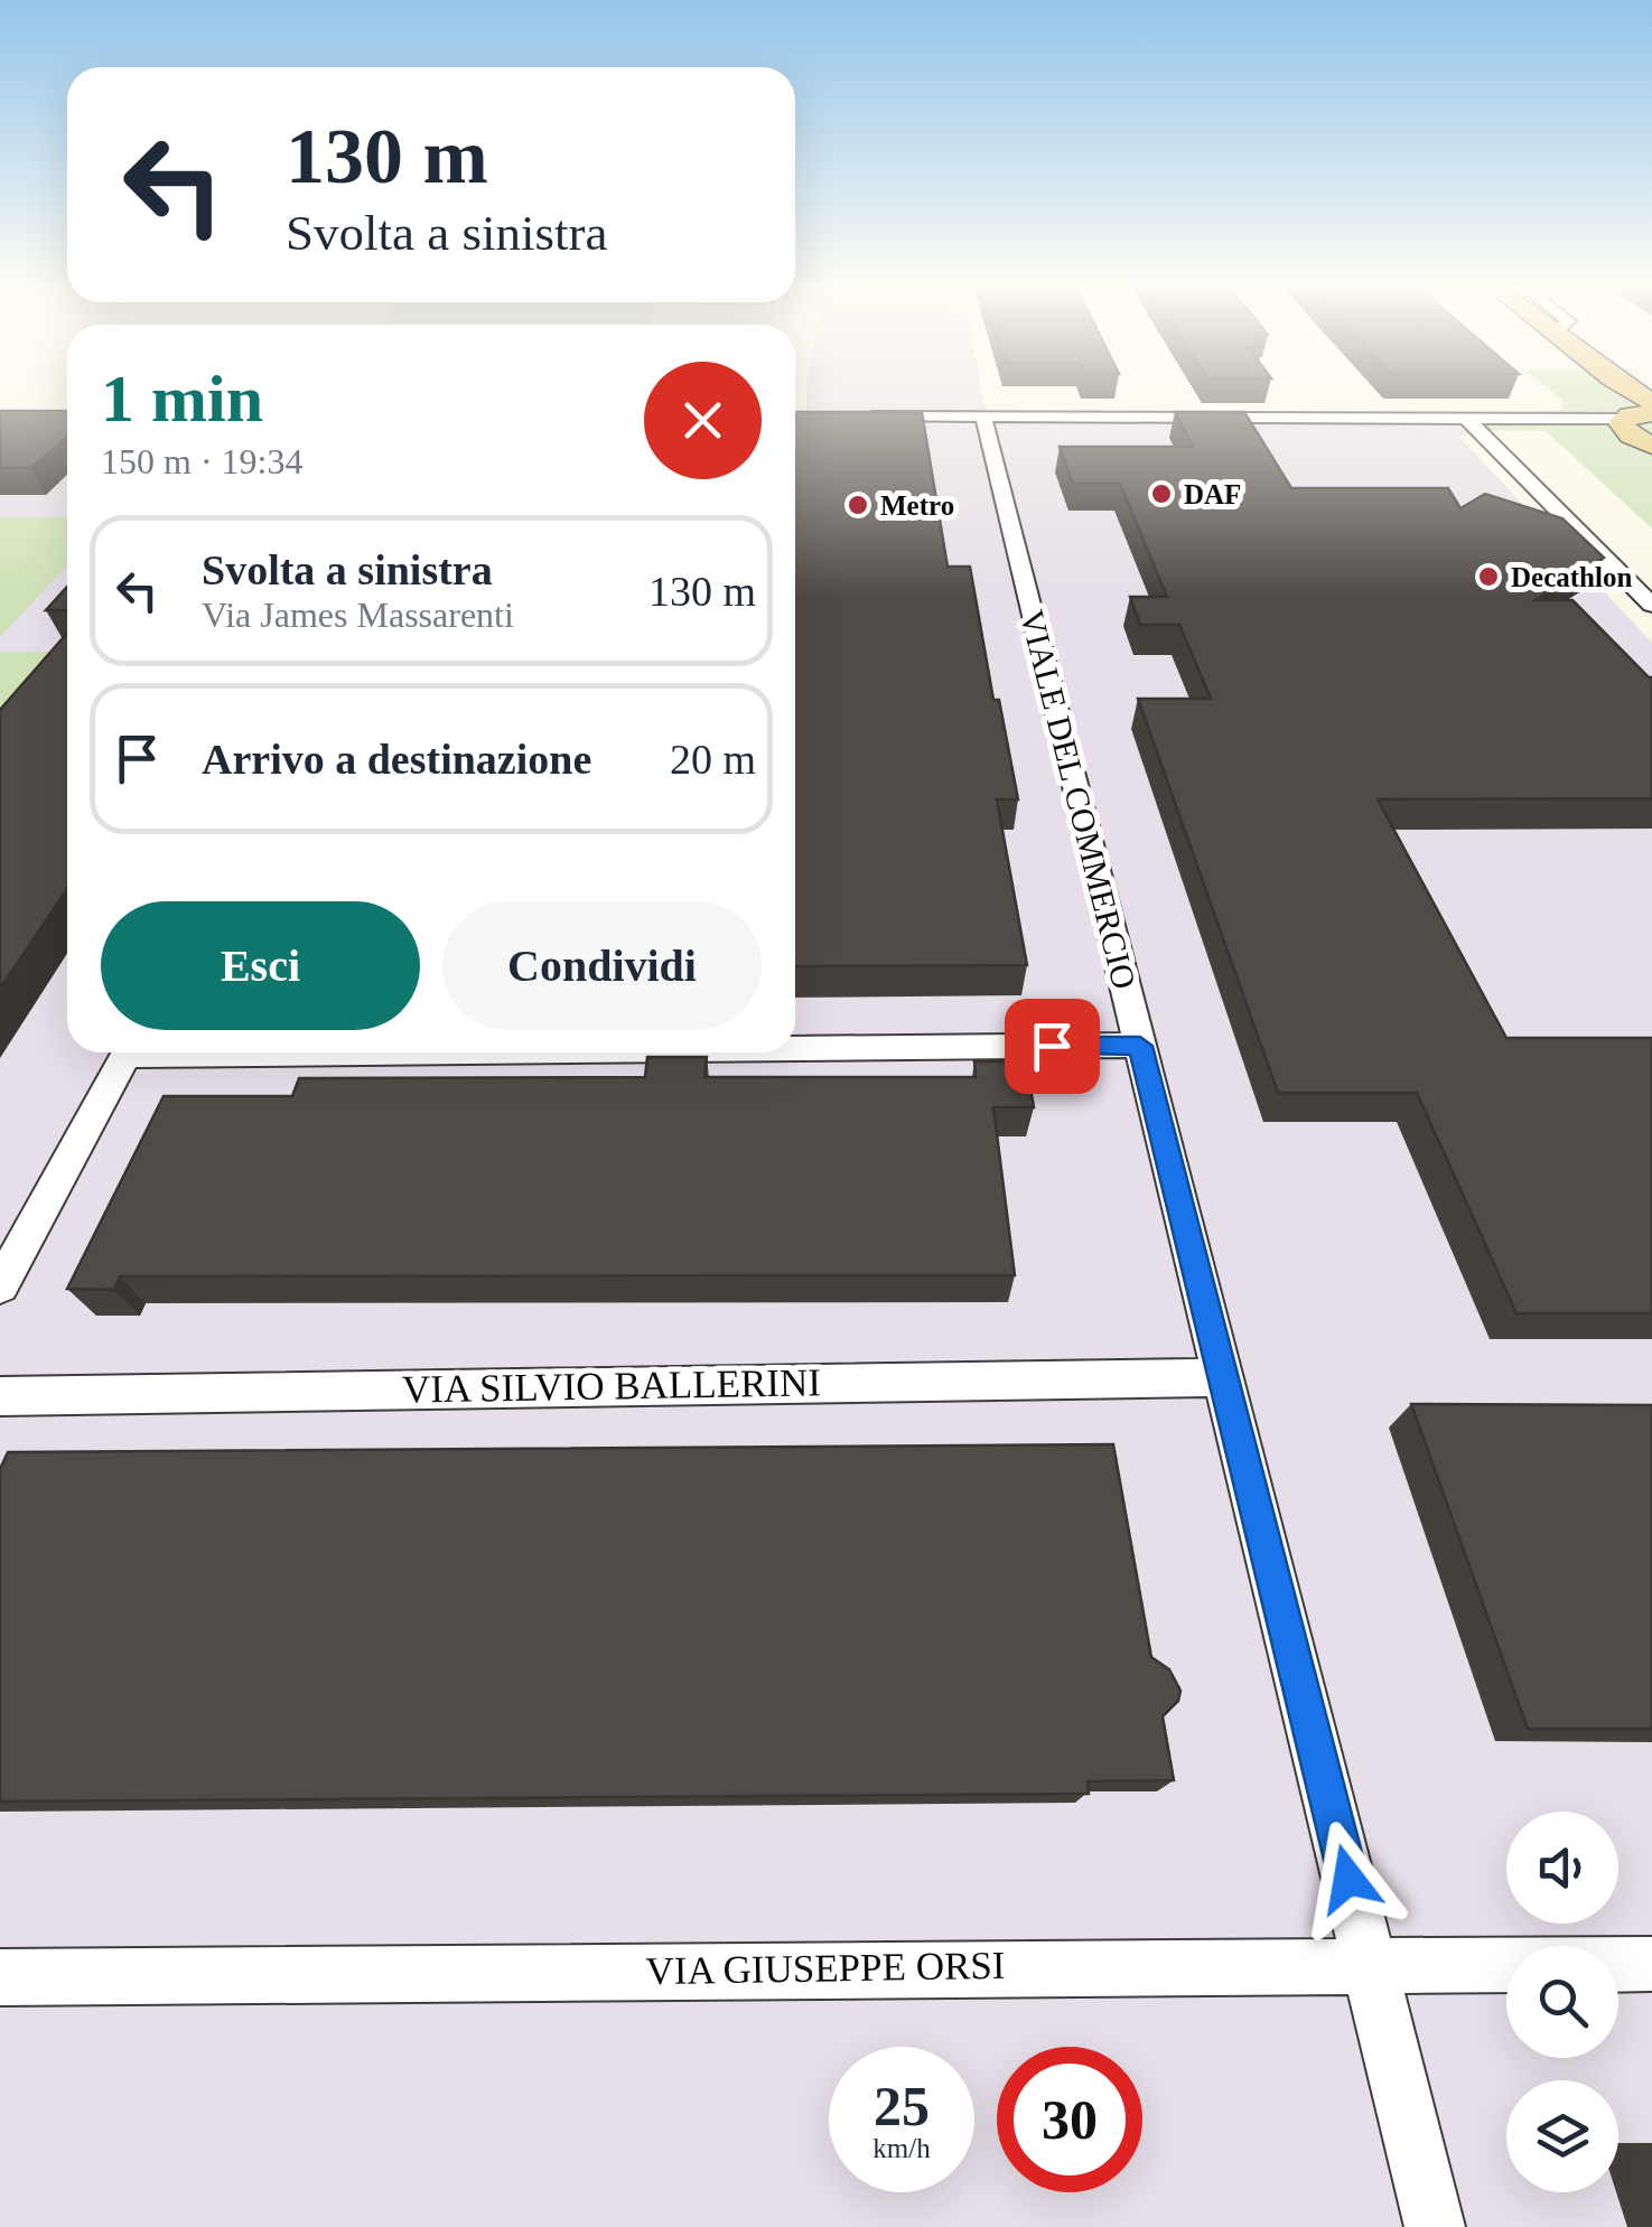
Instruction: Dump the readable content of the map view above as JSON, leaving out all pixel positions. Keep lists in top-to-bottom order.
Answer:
{
  "streets": {
    "street": ["VIALE DEL COMMERCIO", "VIA SILVIO BALLERINI", "VIA GIUSEPPE ORSI"]
  },
  "crossings": [
    ["VIALE DEL COMMERCIO", "VIA SILVIO BALLERINI"],
    ["VIALE DEL COMMERCIO", "VIA GIUSEPPE ORSI"]
  ],
  "places": ["DAF", "Metro", "Decathlon"],
  "page": {
    "turn": ["130 m", "Svolta a sinistra"],
    "heading": ["1 min", "150 m · 19:34"],
    "list": [
      {
        "name": "Svolta a sinistra",
        "note": "Via James Massarenti",
        "value": "130 m"
      },
      {
        "name": "Arrivo a destinazione",
        "value": "20 m"
      }
    ],
    "buttons": ["Esci", "Condividi"],
    "speed": "25 km/h",
    "limit": "30"
  }
}
